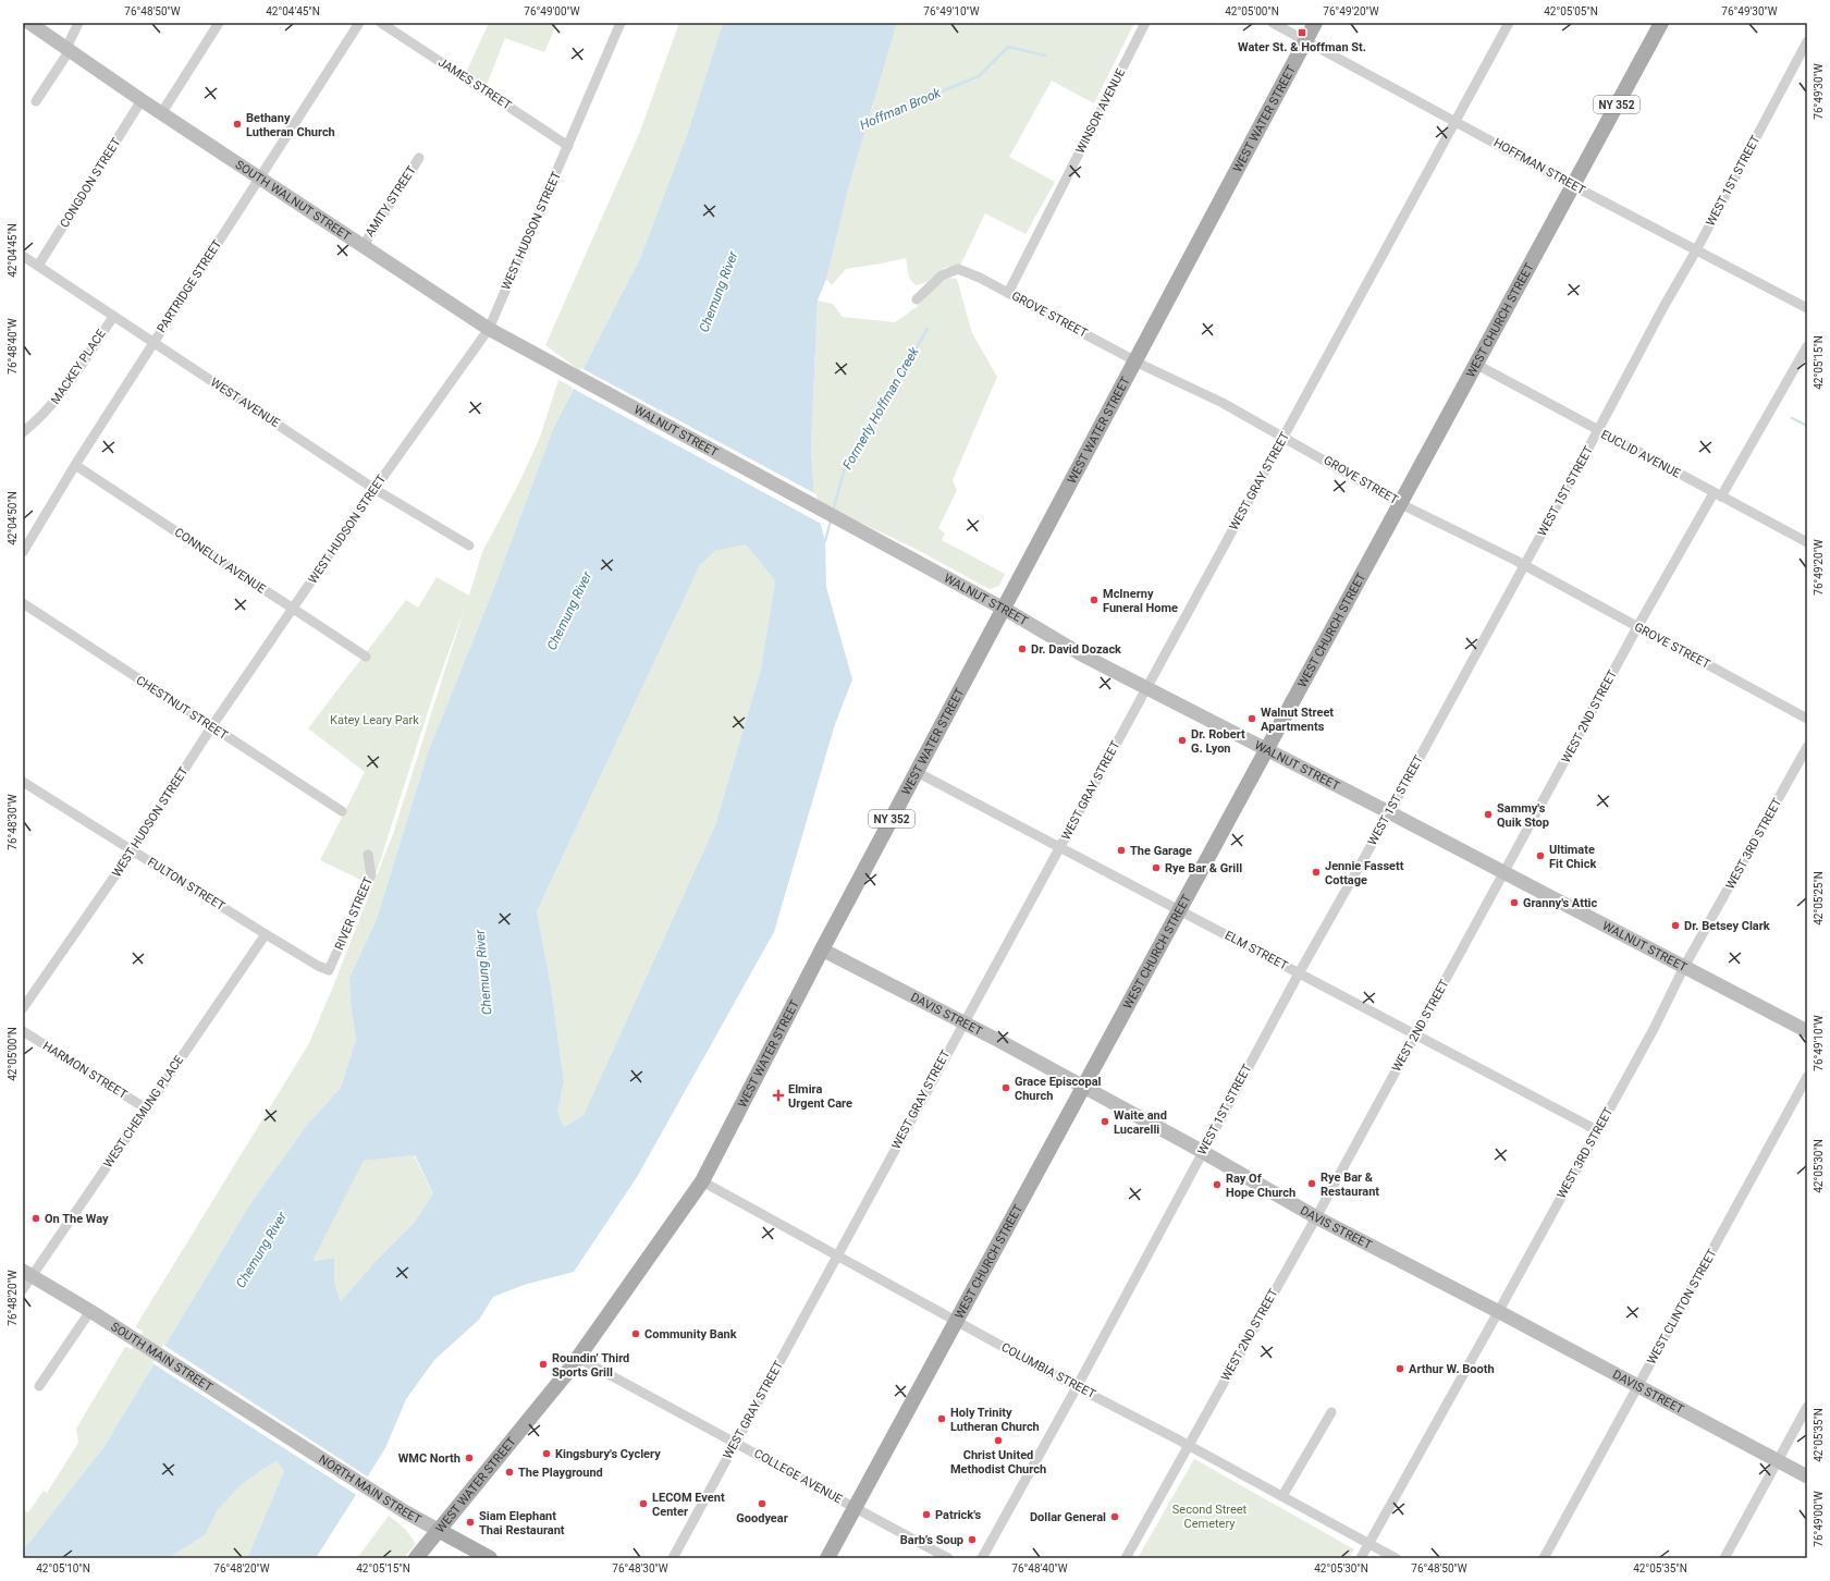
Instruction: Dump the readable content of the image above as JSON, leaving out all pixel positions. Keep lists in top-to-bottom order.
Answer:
{
  "streets": {
    "main road": [
      "NY 352",
      "WEST WATER STREET",
      "WEST CHURCH STREET",
      "NORTH MAIN STREET"
    ],
    "street": [
      "JAMES STREET",
      "WINSOR AVENUE",
      "HOFFMAN STREET",
      "WEST 1ST STREET",
      "CONGDON STREET",
      "SOUTH WALNUT STREET",
      "AMITY STREET",
      "WEST HUDSON STREET",
      "PARTRIDGE STREET",
      "GROVE STREET",
      "MACKEY PLACE",
      "WEST AVENUE",
      "WALNUT STREET",
      "EUCLID AVENUE",
      "WEST GRAY STREET",
      "CONNELLY AVENUE",
      "CHESTNUT STREET",
      "WEST 2ND STREET",
      "WEST 3RD STREET",
      "FULTON STREET",
      "RIVER STREET",
      "ELM STREET",
      "DAVIS STREET",
      "HARMON STREET",
      "WEST CHEMUNG PLACE",
      "WEST CLINTON STREET",
      "SOUTH MAIN STREET",
      "COLUMBIA STREET",
      "COLLEGE AVENUE"
    ]
  },
  "crossings": [
    ["JAMES STREET", "WEST HUDSON STREET"],
    ["WINSOR AVENUE", "GROVE STREET"],
    ["WEST WATER STREET", "HOFFMAN STREET"],
    ["WEST WATER STREET", "GROVE STREET"],
    ["WEST WATER STREET", "WALNUT STREET"],
    ["WEST WATER STREET", "ELM STREET"],
    ["WEST WATER STREET", "DAVIS STREET"],
    ["WEST WATER STREET", "COLUMBIA STREET"],
    ["WEST WATER STREET", "COLLEGE AVENUE"],
    ["WEST WATER STREET", "NORTH MAIN STREET"],
    ["HOFFMAN STREET", "WEST 1ST STREET"],
    ["HOFFMAN STREET", "WEST CHURCH STREET"],
    ["HOFFMAN STREET", "WEST GRAY STREET"],
    ["WEST 1ST STREET", "GROVE STREET"],
    ["WEST 1ST STREET", "WALNUT STREET"],
    ["WEST 1ST STREET", "EUCLID AVENUE"],
    ["WEST 1ST STREET", "ELM STREET"],
    ["WEST 1ST STREET", "DAVIS STREET"],
    ["WEST 1ST STREET", "COLUMBIA STREET"],
    ["CONGDON STREET", "SOUTH WALNUT STREET"],
    ["CONGDON STREET", "WEST AVENUE"],
    ["SOUTH WALNUT STREET", "AMITY STREET"],
    ["SOUTH WALNUT STREET", "WEST HUDSON STREET"],
    ["SOUTH WALNUT STREET", "PARTRIDGE STREET"],
    ["SOUTH WALNUT STREET", "WALNUT STREET"],
    ["WEST HUDSON STREET", "WEST AVENUE"],
    ["WEST HUDSON STREET", "CONNELLY AVENUE"],
    ["WEST HUDSON STREET", "CHESTNUT STREET"],
    ["WEST HUDSON STREET", "FULTON STREET"],
    ["PARTRIDGE STREET", "WEST AVENUE"],
    ["PARTRIDGE STREET", "CONNELLY AVENUE"],
    ["GROVE STREET", "WEST CHURCH STREET"],
    ["GROVE STREET", "WEST GRAY STREET"],
    ["GROVE STREET", "WEST 2ND STREET"],
    ["WEST CHURCH STREET", "WALNUT STREET"],
    ["WEST CHURCH STREET", "EUCLID AVENUE"],
    ["WEST CHURCH STREET", "ELM STREET"],
    ["WEST CHURCH STREET", "DAVIS STREET"],
    ["WEST CHURCH STREET", "COLUMBIA STREET"],
    ["WEST CHURCH STREET", "COLLEGE AVENUE"],
    ["MACKEY PLACE", "WEST AVENUE"],
    ["WALNUT STREET", "WEST GRAY STREET"],
    ["WALNUT STREET", "WEST 2ND STREET"],
    ["WALNUT STREET", "WEST 3RD STREET"],
    ["EUCLID AVENUE", "WEST 2ND STREET"],
    ["WEST GRAY STREET", "ELM STREET"],
    ["WEST GRAY STREET", "DAVIS STREET"],
    ["WEST GRAY STREET", "COLUMBIA STREET"],
    ["WEST GRAY STREET", "COLLEGE AVENUE"],
    ["WEST 2ND STREET", "ELM STREET"],
    ["WEST 2ND STREET", "DAVIS STREET"],
    ["WEST 2ND STREET", "COLUMBIA STREET"],
    ["WEST 3RD STREET", "ELM STREET"],
    ["WEST 3RD STREET", "DAVIS STREET"],
    ["WEST 3RD STREET", "COLUMBIA STREET"],
    ["FULTON STREET", "RIVER STREET"],
    ["FULTON STREET", "WEST CHEMUNG PLACE"],
    ["DAVIS STREET", "WEST CLINTON STREET"],
    ["HARMON STREET", "WEST CHEMUNG PLACE"],
    ["WEST CHEMUNG PLACE", "SOUTH MAIN STREET"],
    ["SOUTH MAIN STREET", "NORTH MAIN STREET"]
  ],
  "water": ["Hoffman Brook", "Chemung River", "Formerly Hoffman Creek"],
  "parks": ["Katey Leary Park", "Second Street Cemetery"],
  "places": {
    "transit": ["Water St. & Hoffman St."],
    "other": [
      "Bethany Lutheran Church",
      "McInerny Funeral Home",
      "Dr. David Dozack",
      "Walnut Street Apartments",
      "Dr. Robert G. Lyon",
      "Sammy's Quik Stop",
      "The Garage",
      "Ultimate Fit Chick",
      "Rye Bar & Grill",
      "Jennie Fassett Cottage",
      "Granny's Attic",
      "Dr. Betsey Clark",
      "Grace Episcopal Church",
      "Waite and Lucarelli",
      "Rye Bar & Restaurant",
      "Ray Of Hope Church",
      "On The Way",
      "Community Bank",
      "Roundin’ Third Sports Grill",
      "Arthur W. Booth",
      "Holy Trinity Lutheran Church",
      "Christ United Methodist Church",
      "Kingsbury's Cyclery",
      "WMC North",
      "The Playground",
      "LECOM Event Center",
      "Goodyear",
      "Patrick's",
      "Dollar General",
      "Siam Elephant Thai Restaurant",
      "Barb’s Soup"
    ],
    "health": ["Elmira Urgent Care"]
  },
  "coordinates": [
    "76°48'50\"W",
    "42°04'45\"N",
    "76°49'00\"W",
    "76°49'10\"W",
    "42°05'00\"N",
    "76°49'20\"W",
    "42°05'05\"N",
    "76°49'30\"W",
    "76°48'40\"W",
    "42°05'15\"N",
    "42°04'50\"N",
    "76°48'30\"W",
    "42°05'25\"N",
    "42°05'30\"N",
    "76°48'20\"W",
    "42°05'35\"N",
    "42°05'10\"N"
  ]
}
